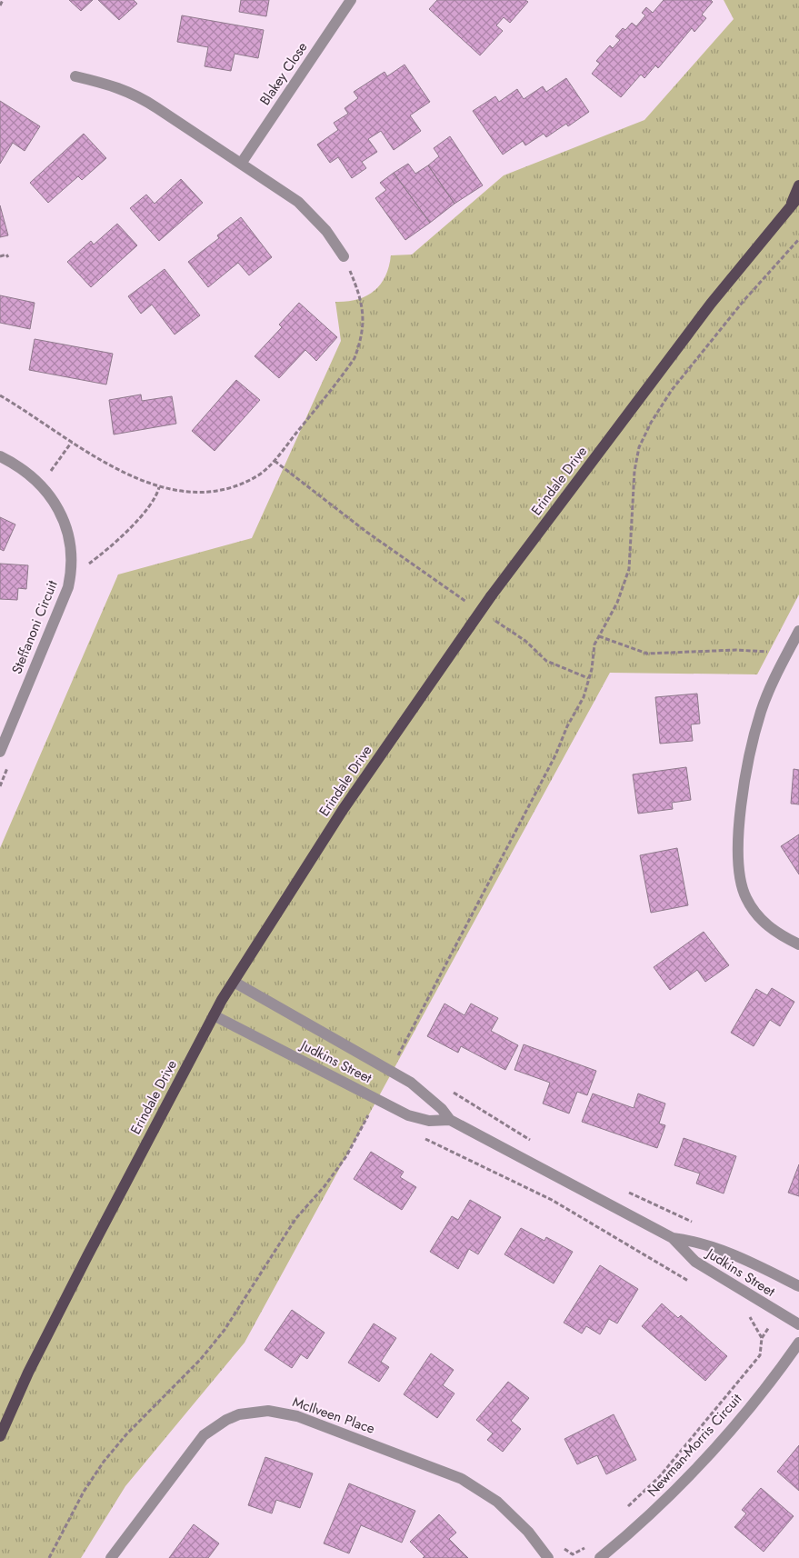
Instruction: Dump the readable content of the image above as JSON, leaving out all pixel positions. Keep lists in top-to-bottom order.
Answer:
{
  "streets": {
    "main road": ["Erindale Drive"],
    "street": [
      "Blakey Close",
      "Steffanoni Circuit",
      "Judkins Street",
      "McIlveen Place",
      "Newman-Morris Circuit"
    ]
  },
  "crossings": [
    ["Erindale Drive", "Judkins Street"]
  ]
}
